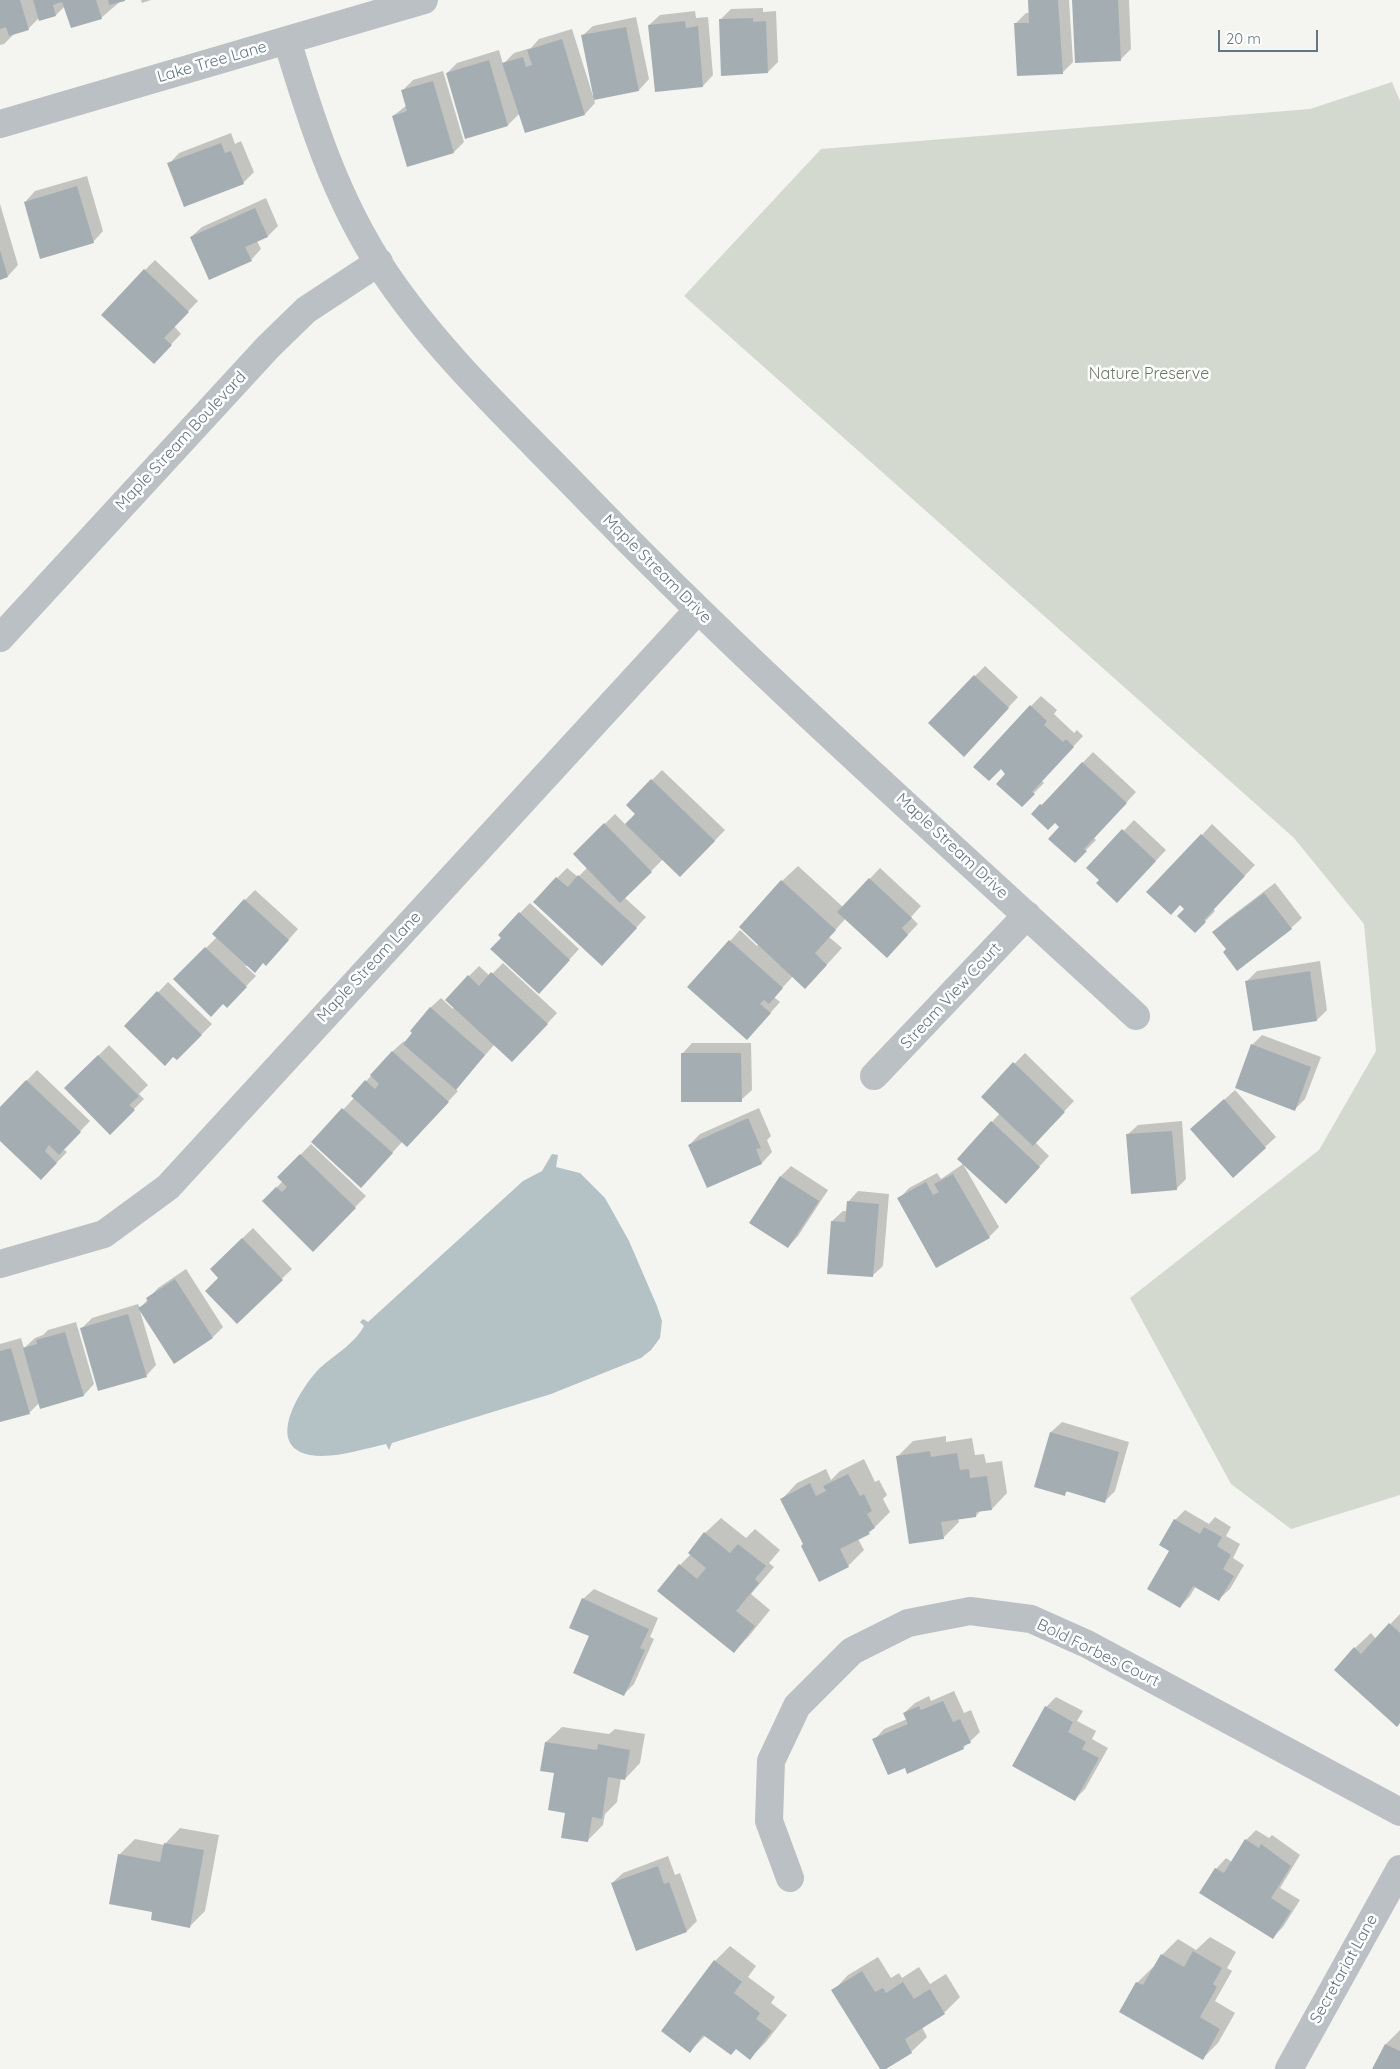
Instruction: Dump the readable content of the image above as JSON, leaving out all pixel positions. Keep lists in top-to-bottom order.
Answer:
{
  "streets": {
    "street": [
      "Lake Tree Lane",
      "Maple Stream Boulevard",
      "Maple Stream Drive",
      "Maple Stream Lane",
      "Stream View Court",
      "Bold Forbes Court",
      "Secretariat Lane"
    ]
  },
  "crossings": [
    ["Lake Tree Lane", "Maple Stream Drive"],
    ["Maple Stream Boulevard", "Maple Stream Drive"],
    ["Maple Stream Drive", "Maple Stream Lane"],
    ["Maple Stream Drive", "Stream View Court"]
  ],
  "parks": ["Nature Preserve"],
  "scale_bar": "20 m"
}
